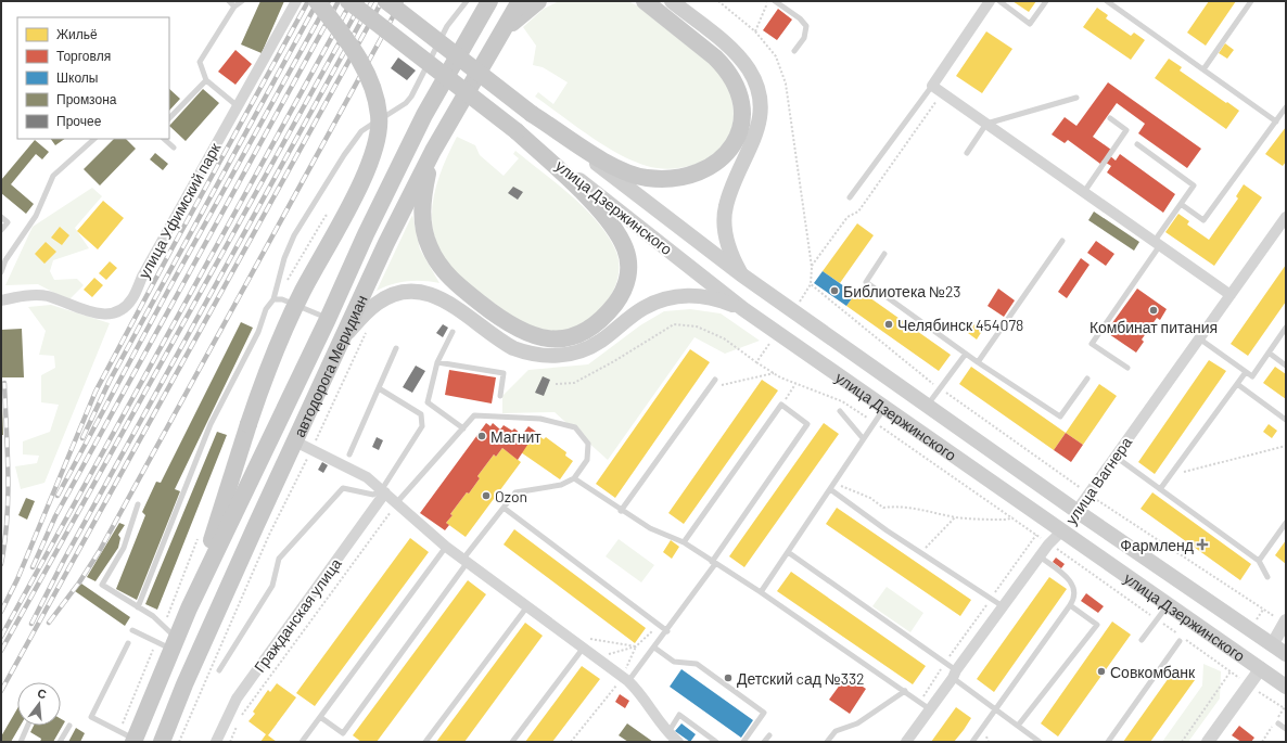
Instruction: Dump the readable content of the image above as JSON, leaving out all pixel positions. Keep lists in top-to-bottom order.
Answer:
{
  "streets": {
    "main road": ["улица Дзержинского", "автодорога Меридиан", "улица Вагнера"],
    "street": ["улица Уфимский парк", "Гражданская улица"]
  },
  "crossings": [
    ["улица Дзержинского", "улица Вагнера"]
  ],
  "places": {
    "other": [
      "Библиотека №23",
      "Комбинат питания",
      "Челябинск 454078",
      "Магнит",
      "Ozon",
      "Совкомбанк",
      "Детский cад №332"
    ],
    "health": ["Фармленд"]
  },
  "legend": [
    "Жильё",
    "Торговля",
    "Школы",
    "Промзона",
    "Прочее"
  ],
  "north": "top"
}
